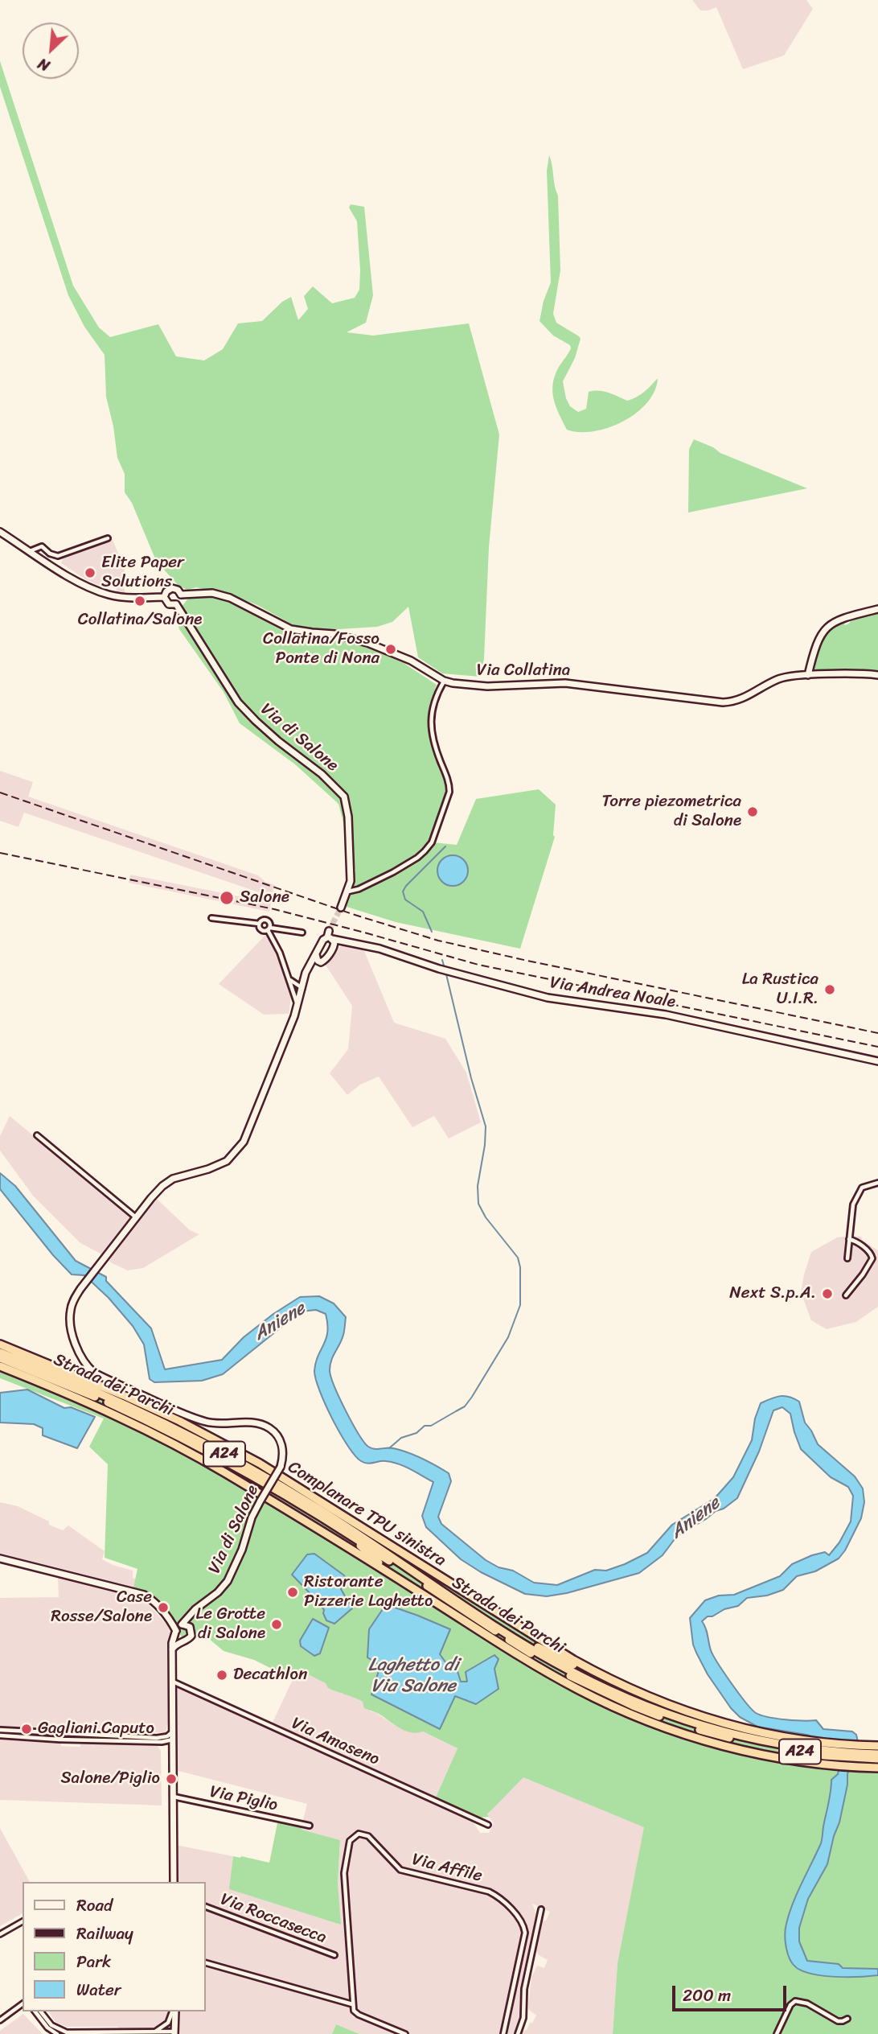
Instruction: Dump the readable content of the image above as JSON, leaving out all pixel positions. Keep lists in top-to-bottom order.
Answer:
{
  "streets": {
    "highway": ["Strada dei Parchi", "A24", "Complanare TPU sinistra"],
    "street": [
      "Via Collatina",
      "Via di Salone",
      "Via Andrea Noale",
      "Via Amaseno",
      "Via Piglio",
      "Via Affile",
      "Via Roccasecca"
    ]
  },
  "crossings": [
    ["Via Collatina", "Via di Salone"],
    ["Strada dei Parchi", "Complanare TPU sinistra"]
  ],
  "water": ["Aniene", "Laghetto di Via Salone"],
  "places": [
    "Elite Paper Solutions",
    "Collatina/Salone",
    "Collatina/Fosso Ponte di Nona",
    "Torre piezometrica di Salone",
    "Salone",
    "La Rustica U.I.R.",
    "Next S.p.A.",
    "Ristorante Pizzerie Laghetto",
    "Case Rosse/Salone",
    "Le Grotte di Salone",
    "Decathlon",
    "Gagliani Caputo",
    "Salone/Piglio"
  ],
  "legend": [
    "Road",
    "Railway",
    "Park",
    "Water"
  ],
  "scale_bar": "200 m",
  "north": "bottom left"
}
